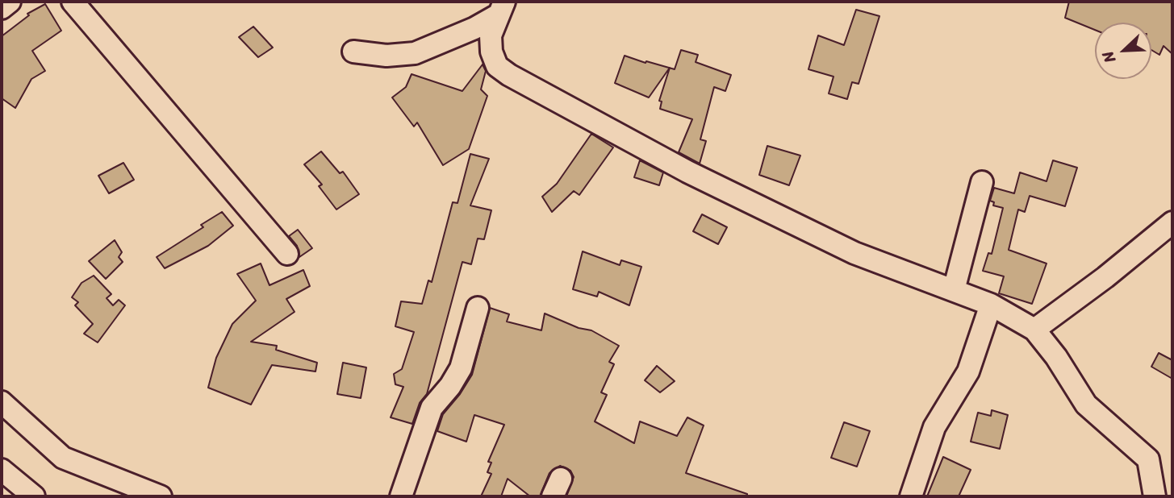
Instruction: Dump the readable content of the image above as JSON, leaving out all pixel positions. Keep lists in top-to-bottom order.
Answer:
{
  "north": "bottom left"
}
